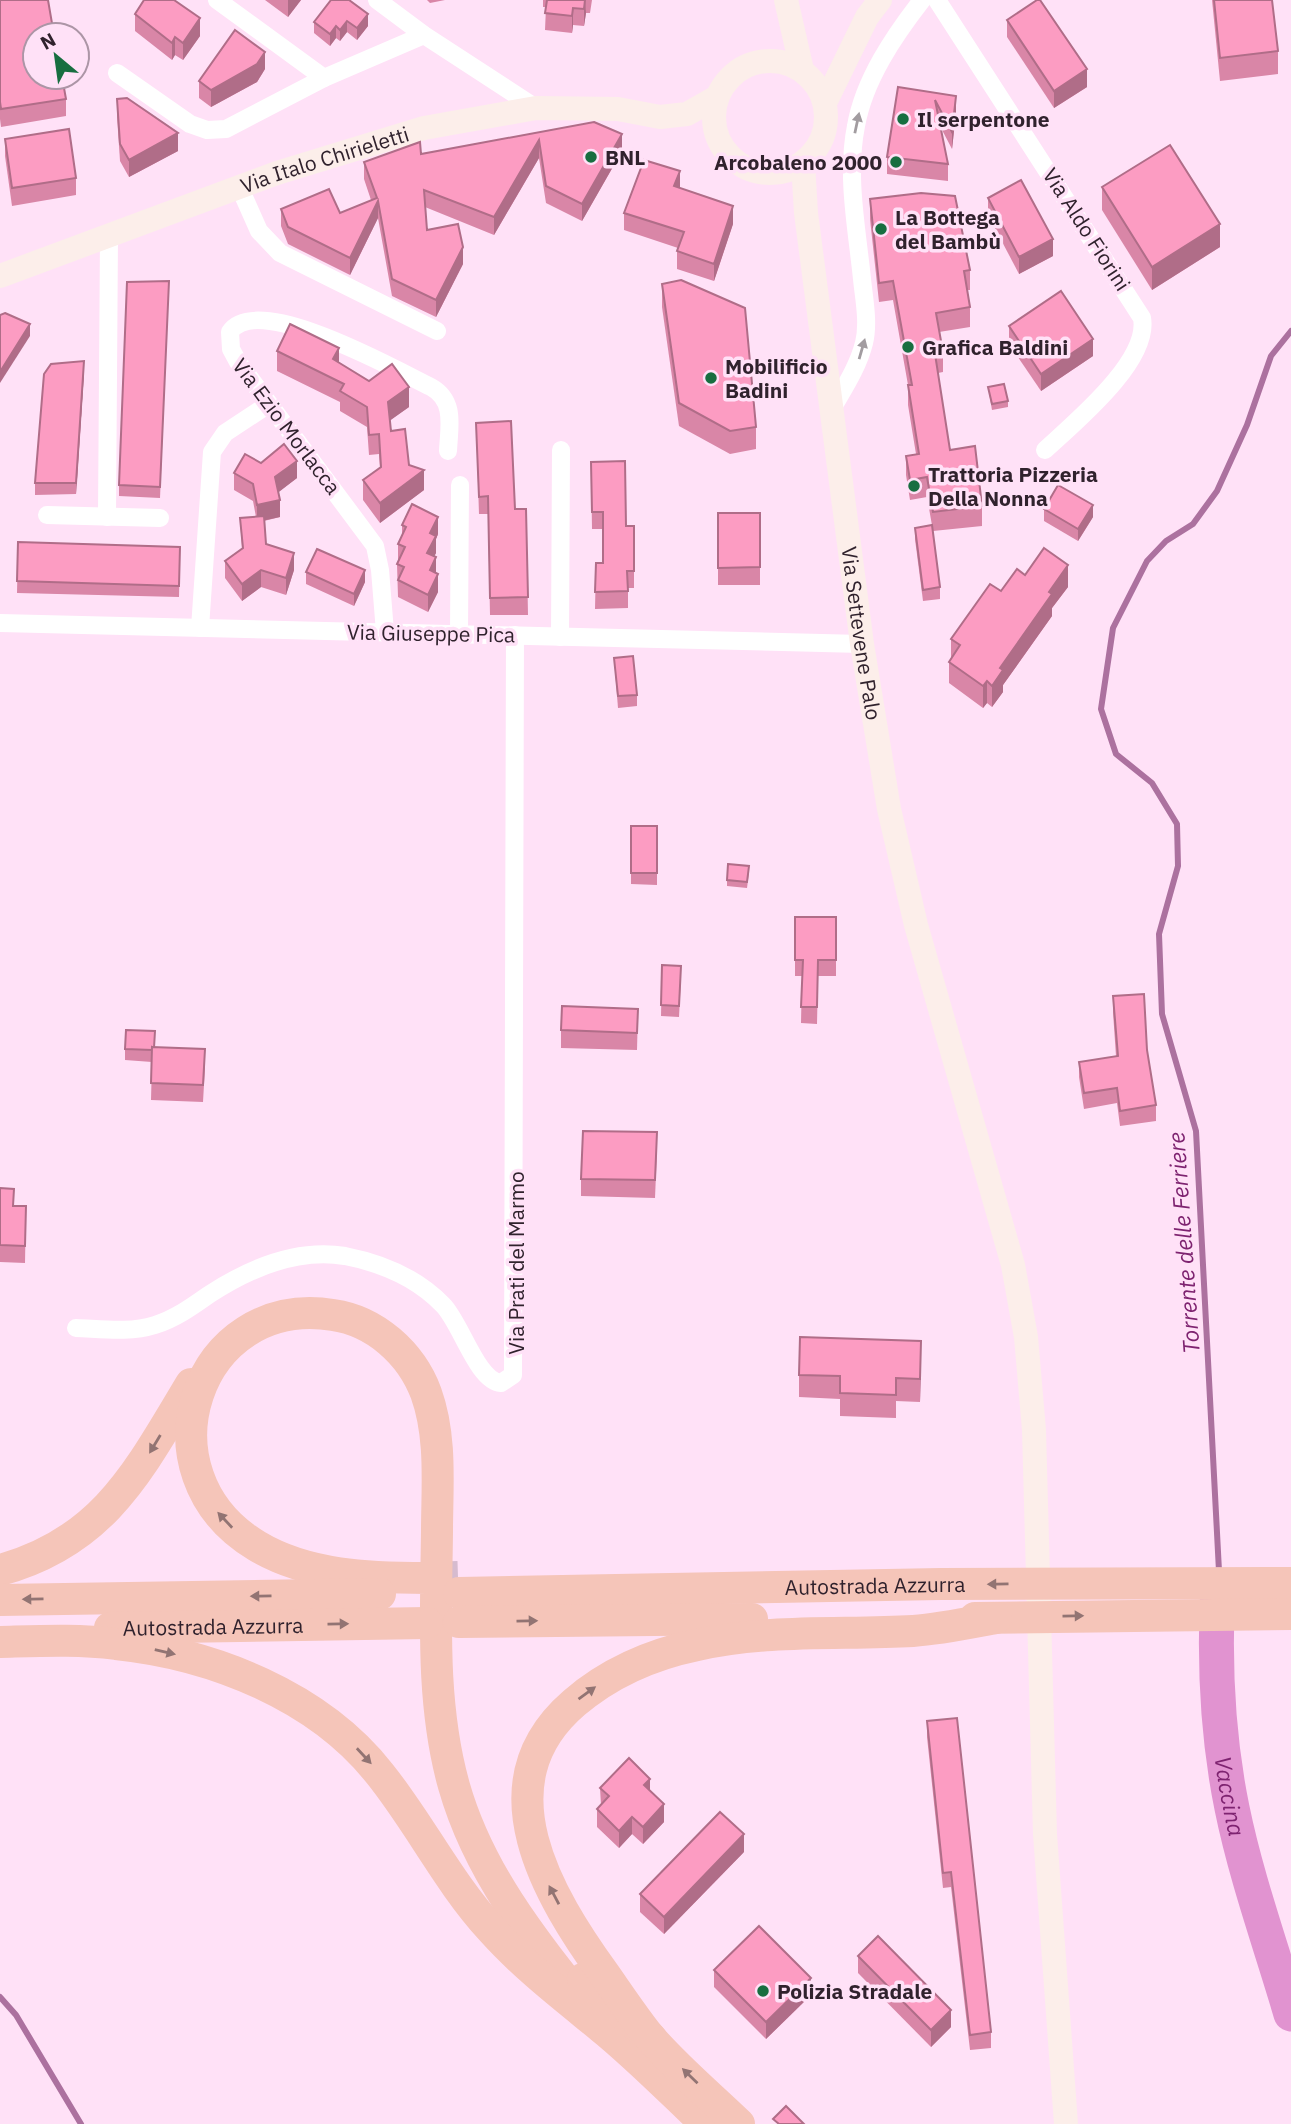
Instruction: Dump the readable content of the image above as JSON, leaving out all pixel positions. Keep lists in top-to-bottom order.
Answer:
{
  "streets": {
    "highway": ["Autostrada Azzurra"],
    "main road": ["Via Italo Chirieletti", "Via Settevene Palo"],
    "street": [
      "Via Aldo Fiorini",
      "Via Ezio Morlacca",
      "Via Giuseppe Pica",
      "Via Prati del Marmo"
    ]
  },
  "crossings": [
    ["Via Ezio Morlacca", "Via Giuseppe Pica"],
    ["Via Giuseppe Pica", "Via Settevene Palo"],
    ["Via Giuseppe Pica", "Via Prati del Marmo"]
  ],
  "water": ["Torrente delle Ferriere", "Vaccina"],
  "places": [
    "Il serpentone",
    "BNL",
    "Arcobaleno 2000",
    "La Bottega del Bambù",
    "Grafica Baldini",
    "Mobilificio Badini",
    "Trattoria Pizzeria Della Nonna",
    "Polizia Stradale"
  ],
  "north": "top left"
}
